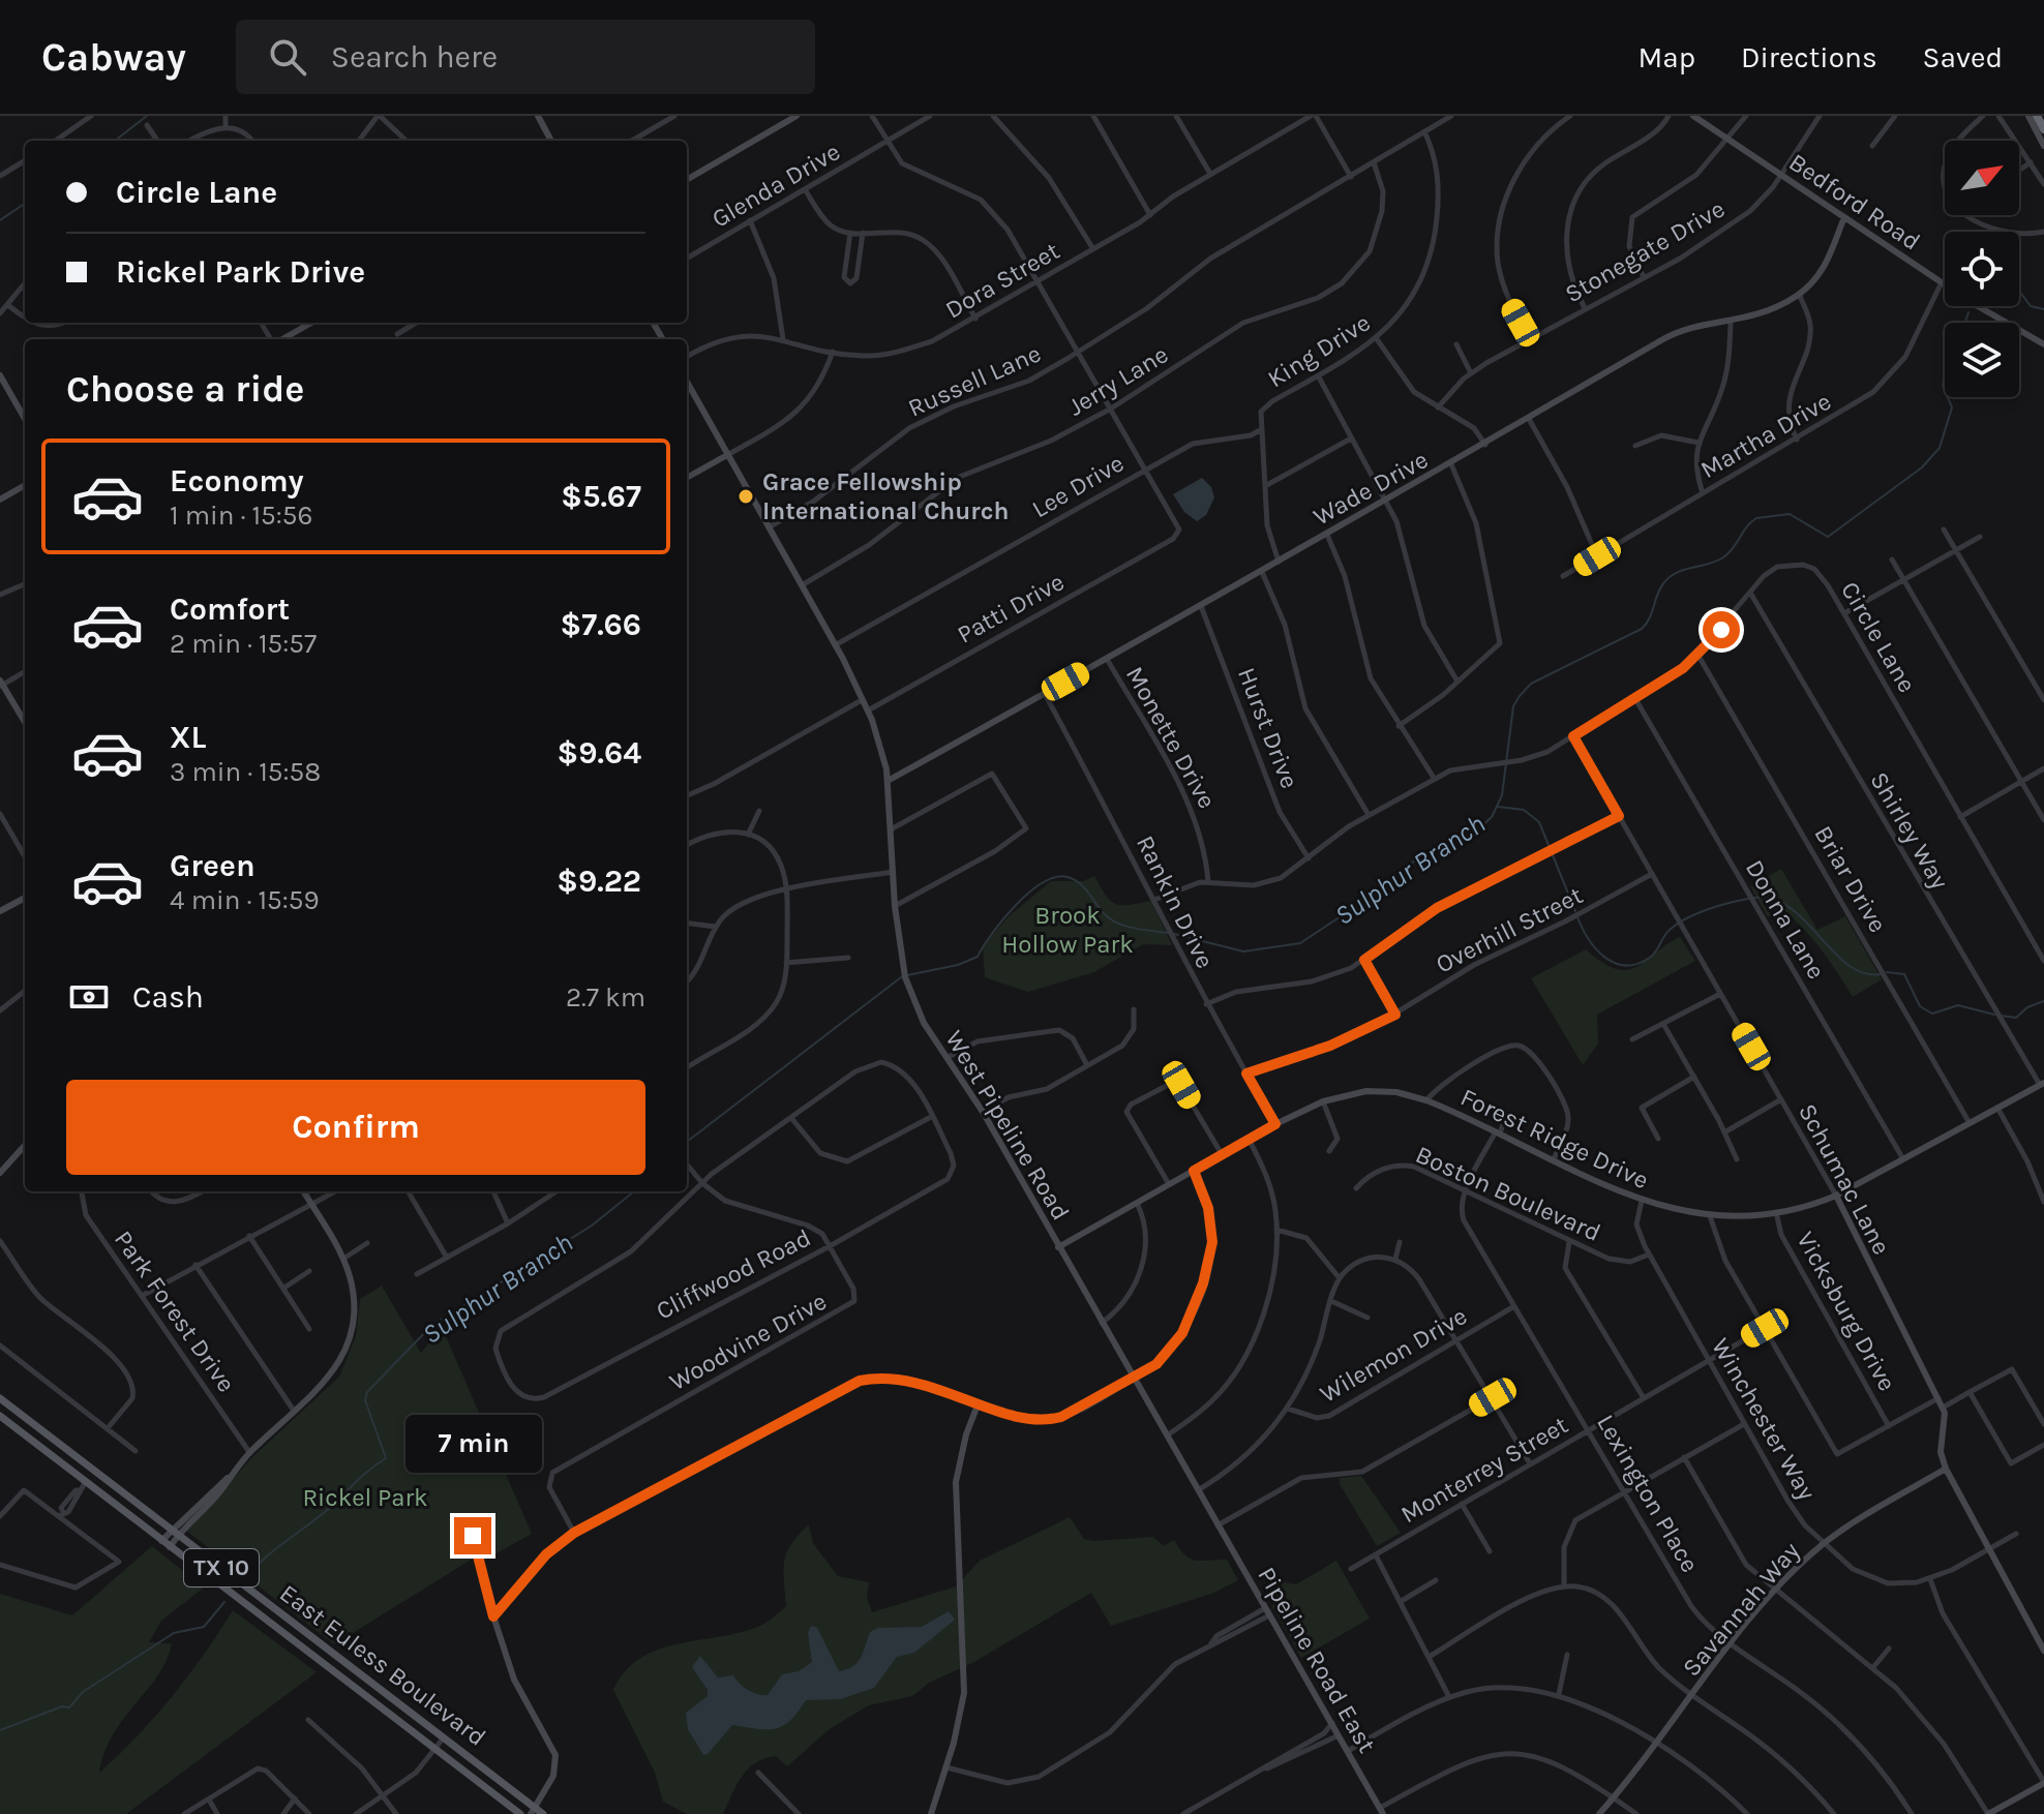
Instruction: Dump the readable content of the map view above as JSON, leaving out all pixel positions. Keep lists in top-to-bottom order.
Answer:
{
  "streets": {
    "main road": ["TX 10", "East Euless Boulevard"],
    "street": [
      "Glenda Drive",
      "Bedford Road",
      "Stonegate Drive",
      "Dora Street",
      "King Drive",
      "Russell Lane",
      "Jerry Lane",
      "Martha Drive",
      "Lee Drive",
      "Wade Drive",
      "Patti Drive",
      "Circle Lane",
      "Hurst Drive",
      "Monette Drive",
      "Shirley Way",
      "Briar Drive",
      "Rankin Drive",
      "Donna Lane",
      "Overhill Street",
      "West Pipeline Road",
      "Forest Ridge Drive",
      "Schumac Lane",
      "Boston Boulevard",
      "Cliffwood Road",
      "Park Forest Drive",
      "Vicksburg Drive",
      "Woodvine Drive",
      "Wilemon Drive",
      "Winchester Way",
      "Monterrey Street",
      "Lexington Place",
      "Savannah Way",
      "Pipeline Road East"
    ]
  },
  "crossings": [
    ["Bedford Road", "Stonegate Drive"],
    ["Bedford Road", "Martha Drive"],
    ["Bedford Road", "Wade Drive"],
    ["King Drive", "Russell Lane"],
    ["King Drive", "Lee Drive"],
    ["Russell Lane", "Jerry Lane"],
    ["Russell Lane", "West Pipeline Road"],
    ["Jerry Lane", "West Pipeline Road"],
    ["Lee Drive", "Patti Drive"],
    ["Lee Drive", "West Pipeline Road"],
    ["Wade Drive", "Hurst Drive"],
    ["Wade Drive", "Monette Drive"],
    ["Wade Drive", "Rankin Drive"],
    ["Wade Drive", "West Pipeline Road"],
    ["Patti Drive", "West Pipeline Road"],
    ["Circle Lane", "Hurst Drive"],
    ["Circle Lane", "Monette Drive"],
    ["Circle Lane", "Shirley Way"],
    ["Circle Lane", "Briar Drive"],
    ["Circle Lane", "Rankin Drive"],
    ["Circle Lane", "Donna Lane"],
    ["Circle Lane", "Schumac Lane"],
    ["Shirley Way", "Forest Ridge Drive"],
    ["Briar Drive", "Forest Ridge Drive"],
    ["Rankin Drive", "Overhill Street"],
    ["Rankin Drive", "Forest Ridge Drive"],
    ["Donna Lane", "Forest Ridge Drive"],
    ["Overhill Street", "Schumac Lane"],
    ["West Pipeline Road", "Forest Ridge Drive"],
    ["West Pipeline Road", "Pipeline Road East"],
    ["Forest Ridge Drive", "Schumac Lane"],
    ["Forest Ridge Drive", "Vicksburg Drive"],
    ["Forest Ridge Drive", "Winchester Way"],
    ["Forest Ridge Drive", "Lexington Place"],
    ["Schumac Lane", "Winchester Way"],
    ["Schumac Lane", "Savannah Way"],
    ["Boston Boulevard", "Winchester Way"],
    ["Boston Boulevard", "Lexington Place"],
    ["Cliffwood Road", "Woodvine Drive"],
    ["Wilemon Drive", "Lexington Place"],
    ["Winchester Way", "Monterrey Street"],
    ["Winchester Way", "Savannah Way"],
    ["Monterrey Street", "Lexington Place"],
    ["Lexington Place", "Savannah Way"]
  ],
  "water": ["Sulphur Branch"],
  "parks": ["Brook Hollow Park", "Rickel Park"],
  "places": ["Grace Fellowship International Church"],
  "north": "top right",
  "page": {
    "header": "Cabway",
    "search": "Search here",
    "nav": ["Map", "Directions", "Saved"],
    "banner": ["Circle Lane", "Rickel Park Drive"],
    "heading": "Choose a ride",
    "list": [
      {
        "name": "Economy",
        "note": "1 min · 15:56",
        "value": "$5.67"
      },
      {
        "name": "Comfort",
        "note": "2 min · 15:57",
        "value": "$7.66"
      },
      {
        "name": "XL",
        "note": "3 min · 15:58",
        "value": "$9.64"
      },
      {
        "name": "Green",
        "note": "4 min · 15:59",
        "value": "$9.22"
      }
    ],
    "pay": ["Cash", "2.7 km"],
    "buttons": "Confirm",
    "bubble": "7 min"
  }
}
